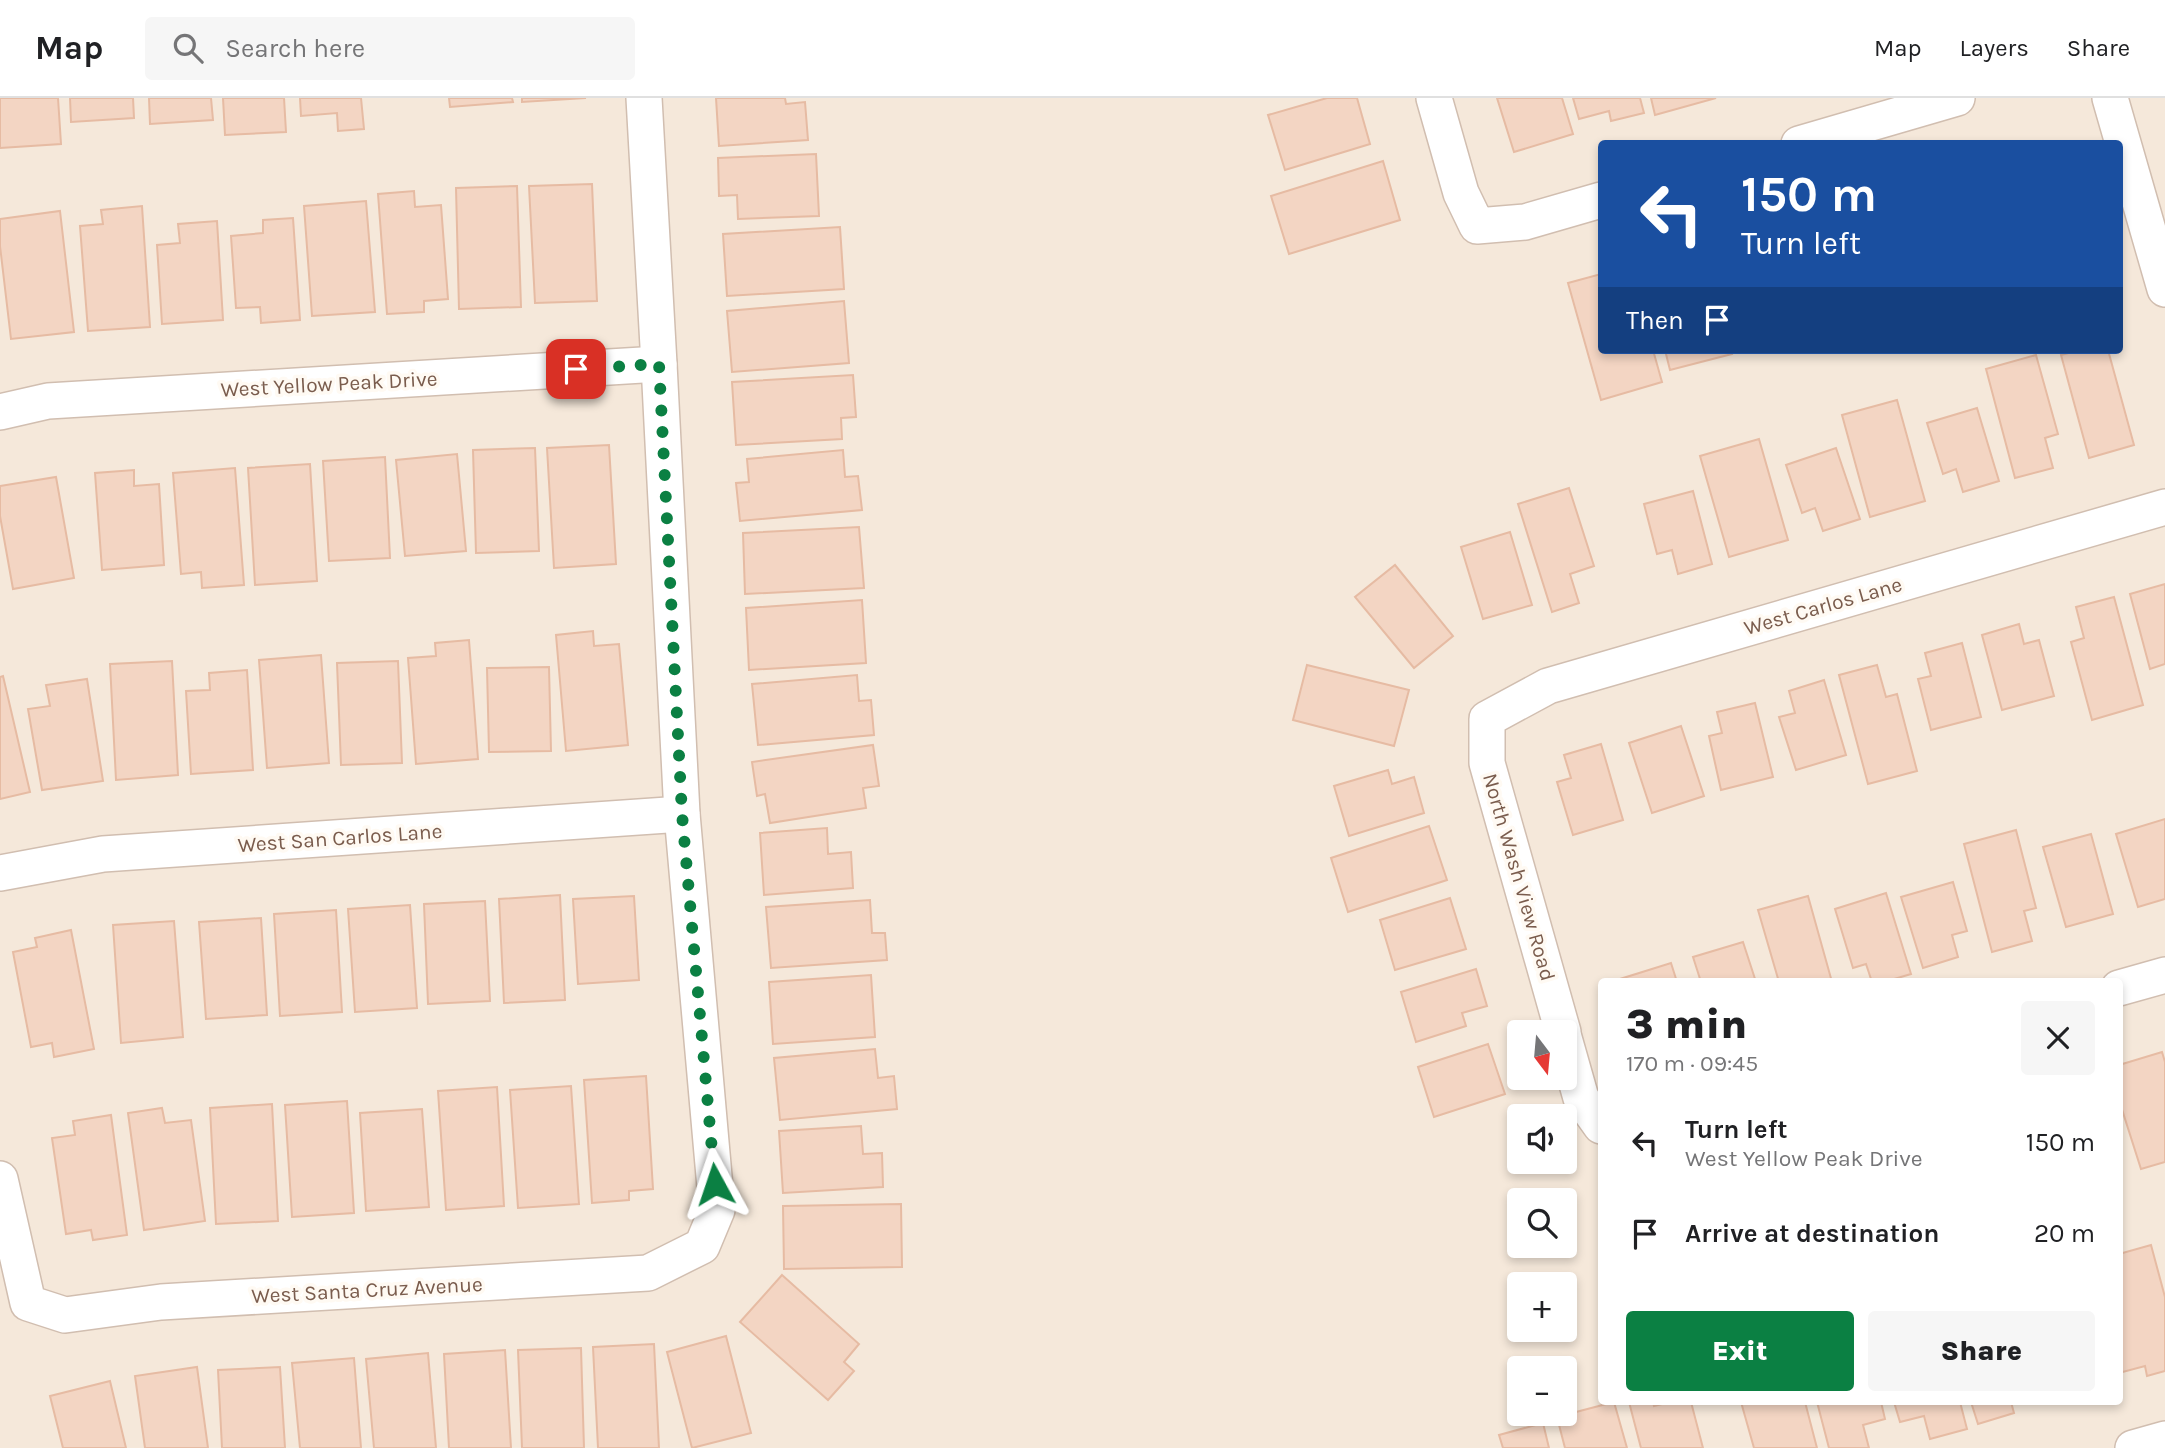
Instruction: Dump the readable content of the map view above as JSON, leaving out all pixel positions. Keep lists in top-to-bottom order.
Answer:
{
  "streets": {
    "street": [
      "West Yellow Peak Drive",
      "West Carlos Lane",
      "West San Carlos Lane",
      "North Wash View Road",
      "West Santa Cruz Avenue"
    ]
  },
  "crossings": [
    ["West Carlos Lane", "North Wash View Road"],
    ["West San Carlos Lane", "West Santa Cruz Avenue"]
  ],
  "north": "bottom",
  "page": {
    "header": "Map",
    "search": "Search here",
    "nav": ["Map", "Layers", "Share"],
    "turn": ["150 m", "Turn left"],
    "then": "Then",
    "heading": ["3 min", "170 m · 09:45"],
    "map_buttons": ["+", "−"],
    "list": [
      {
        "name": "Turn left",
        "note": "West Yellow Peak Drive",
        "value": "150 m"
      },
      {
        "name": "Arrive at destination",
        "value": "20 m"
      }
    ],
    "buttons": ["Exit", "Share"]
  }
}
